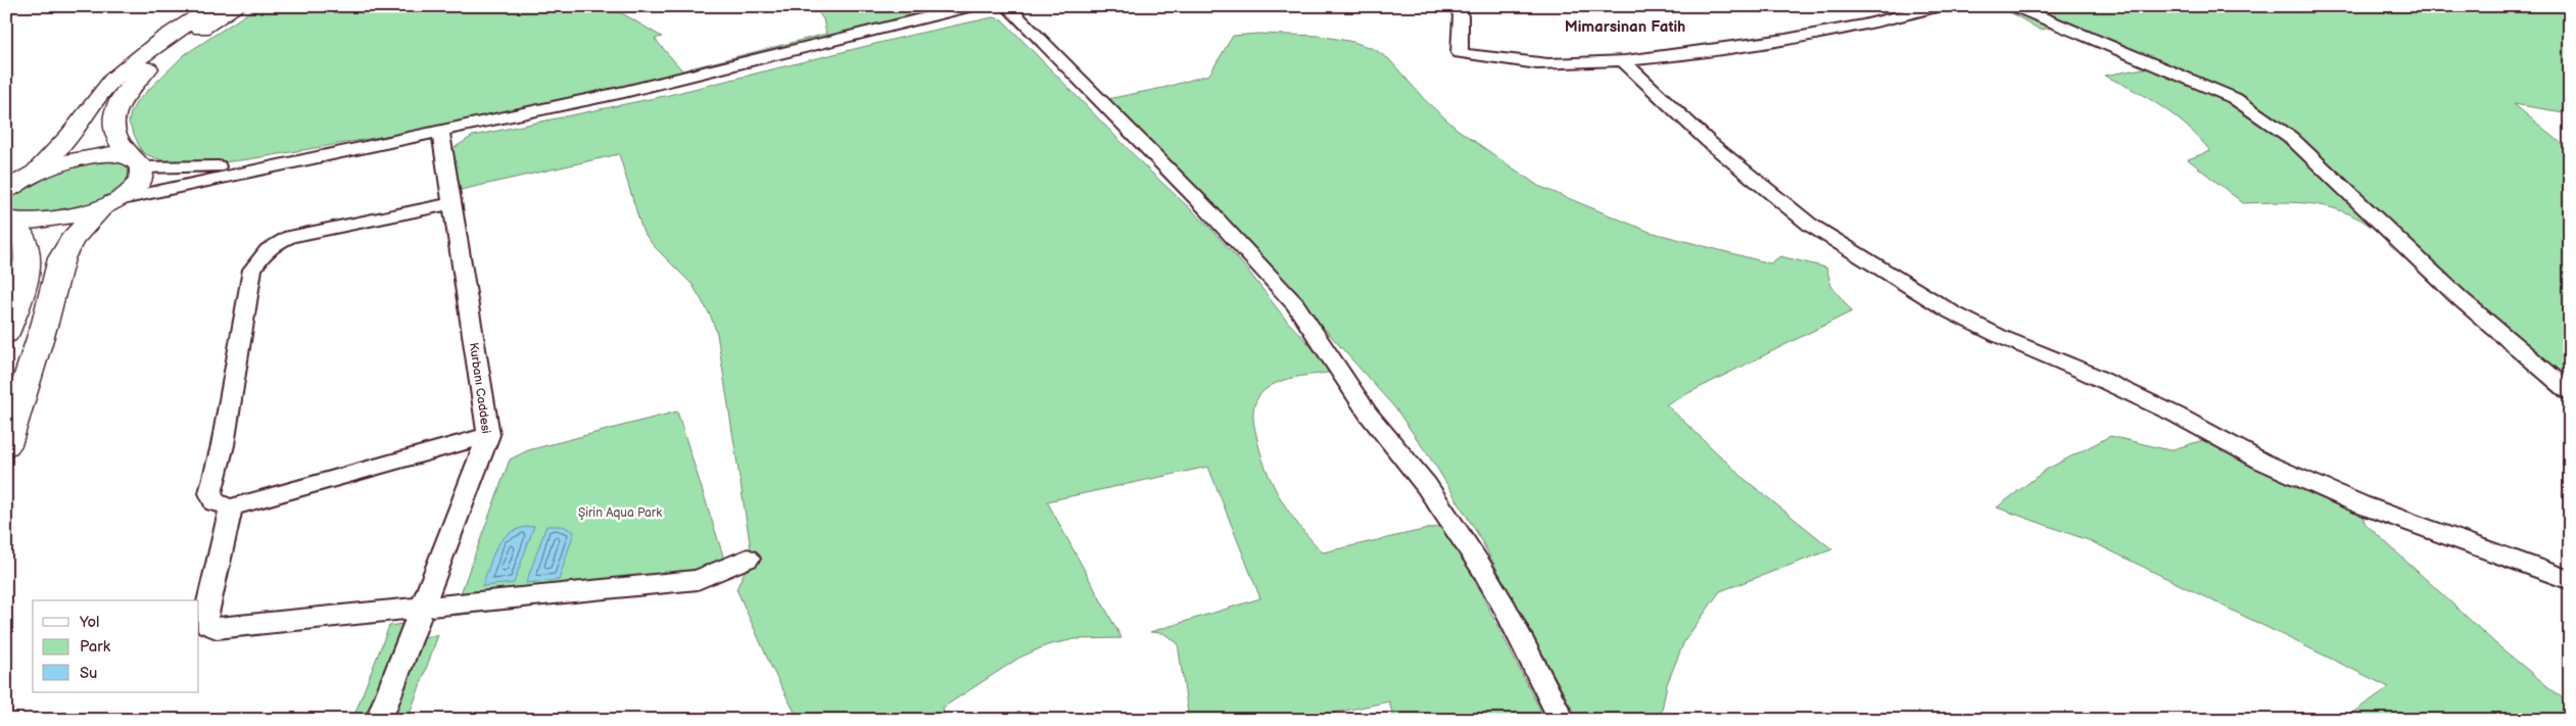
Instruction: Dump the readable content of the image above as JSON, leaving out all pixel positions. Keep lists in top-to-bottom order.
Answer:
{
  "streets": {
    "street": ["Kurbanı Caddesi"]
  },
  "districts": ["Mimarsinan Fatih"],
  "parks": ["Şirin Aqua Park"],
  "legend": ["Yol", "Park", "Su"]
}
